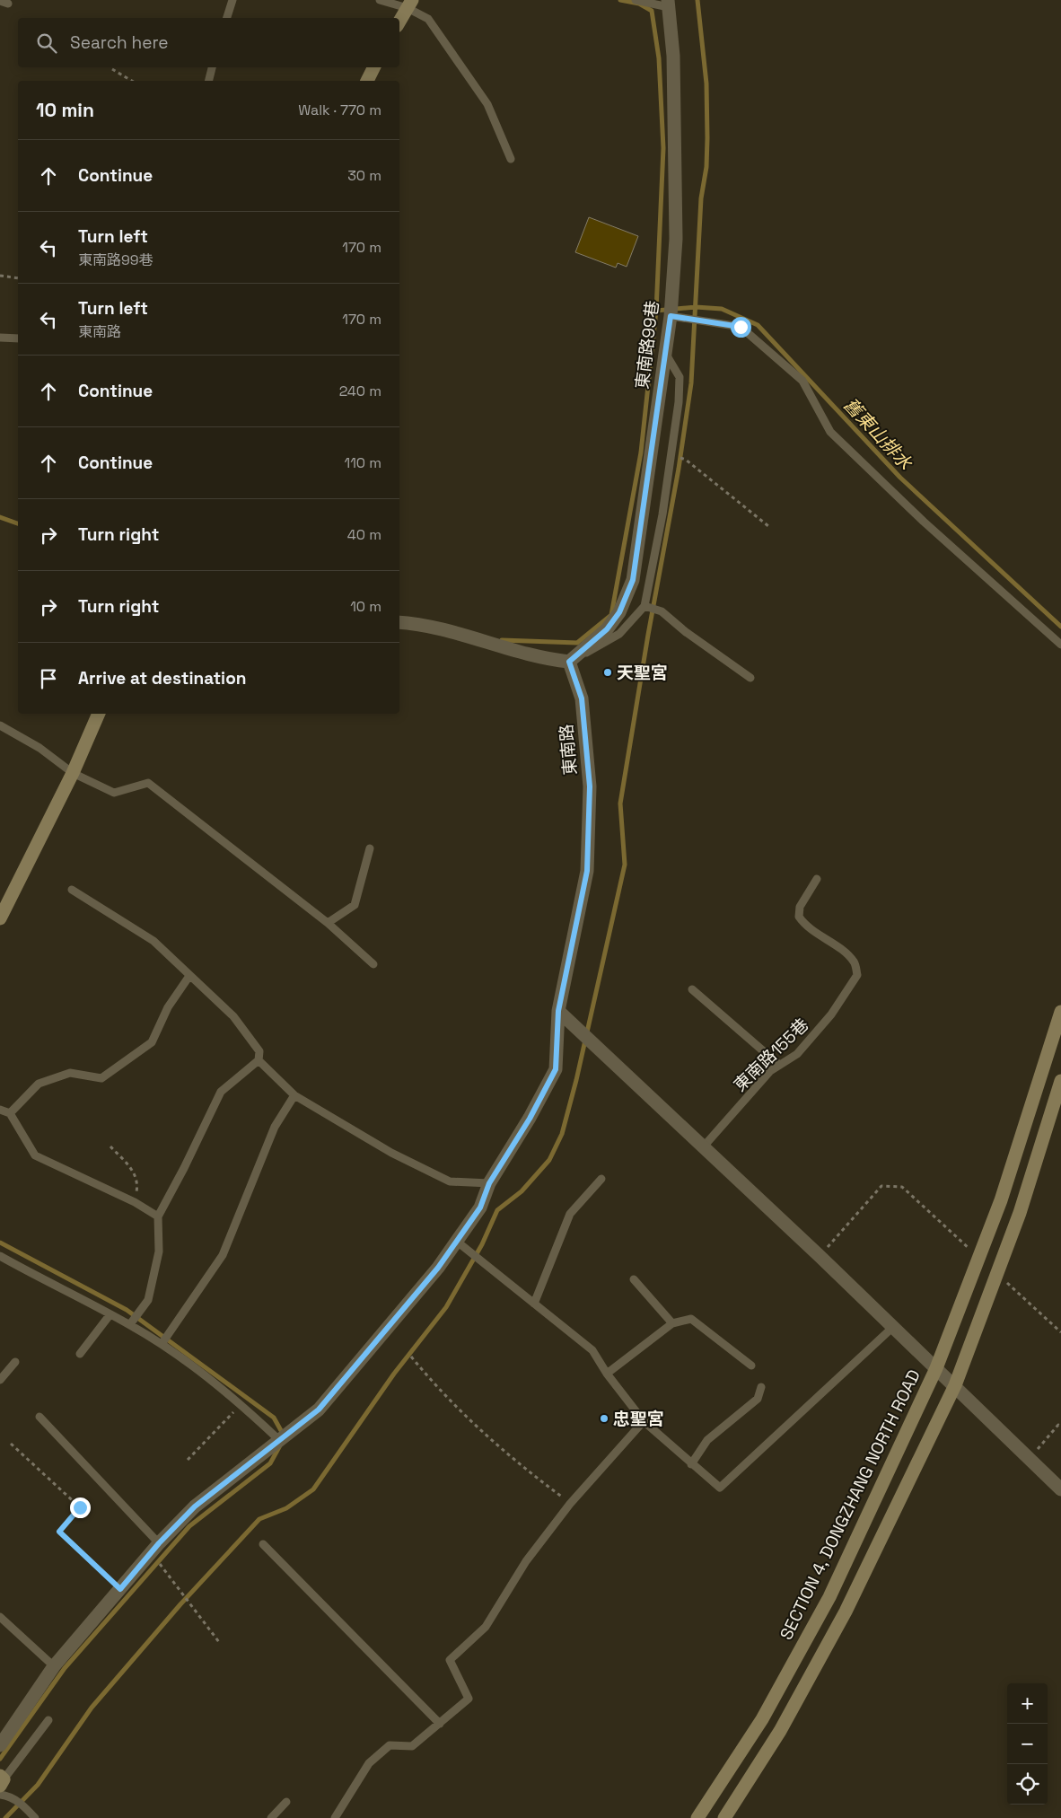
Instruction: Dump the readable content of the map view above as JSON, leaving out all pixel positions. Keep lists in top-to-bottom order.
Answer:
{
  "streets": {
    "street": ["東南路99巷", "東南路", "SECTION 4, DONGZHANG NORTH ROAD"],
    "lane": ["東南路155巷"]
  },
  "crossings": [
    ["東南路99巷", "東南路"]
  ],
  "water": ["舊東山排水"],
  "places": ["天聖宮", "忠聖宮"],
  "page": {
    "search": "Search here",
    "heading": ["10 min", "Walk · 770 m"],
    "list": [
      ["Continue", "30 m"],
      ["Turn left", "東南路99巷", "170 m"],
      ["Turn left", "東南路", "170 m"],
      ["Continue", "240 m"],
      ["Continue", "110 m"],
      ["Turn right", "40 m"],
      ["Turn right", "10 m"],
      "Arrive at destination"
    ],
    "map_buttons": ["+", "−"]
  }
}
